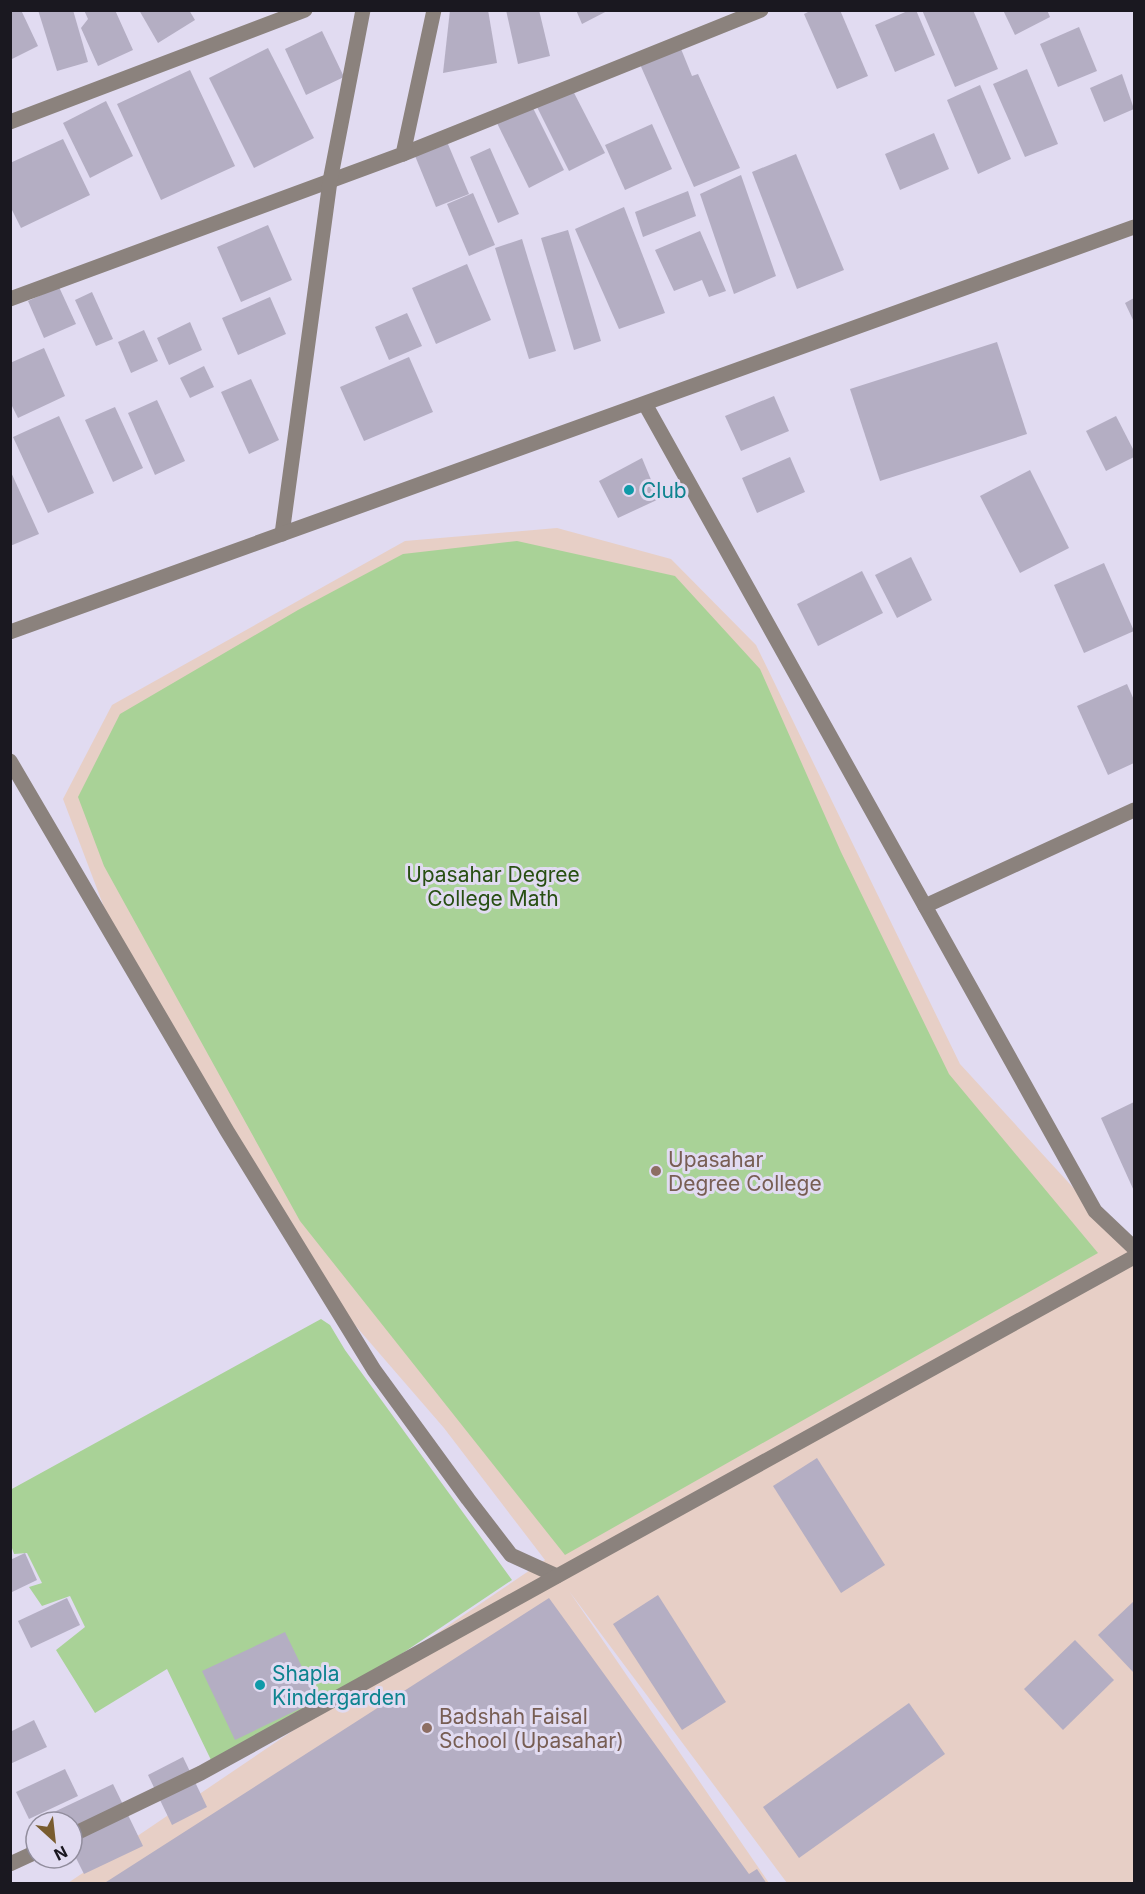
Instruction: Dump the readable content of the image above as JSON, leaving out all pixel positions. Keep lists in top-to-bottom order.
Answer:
{
  "parks": ["Upasahar Degree College Math"],
  "places": [
    "Club",
    "Upasahar Degree College",
    "Shapla Kindergarden",
    "Badshah Faisal School (Upasahar)"
  ],
  "north": "bottom right"
}
